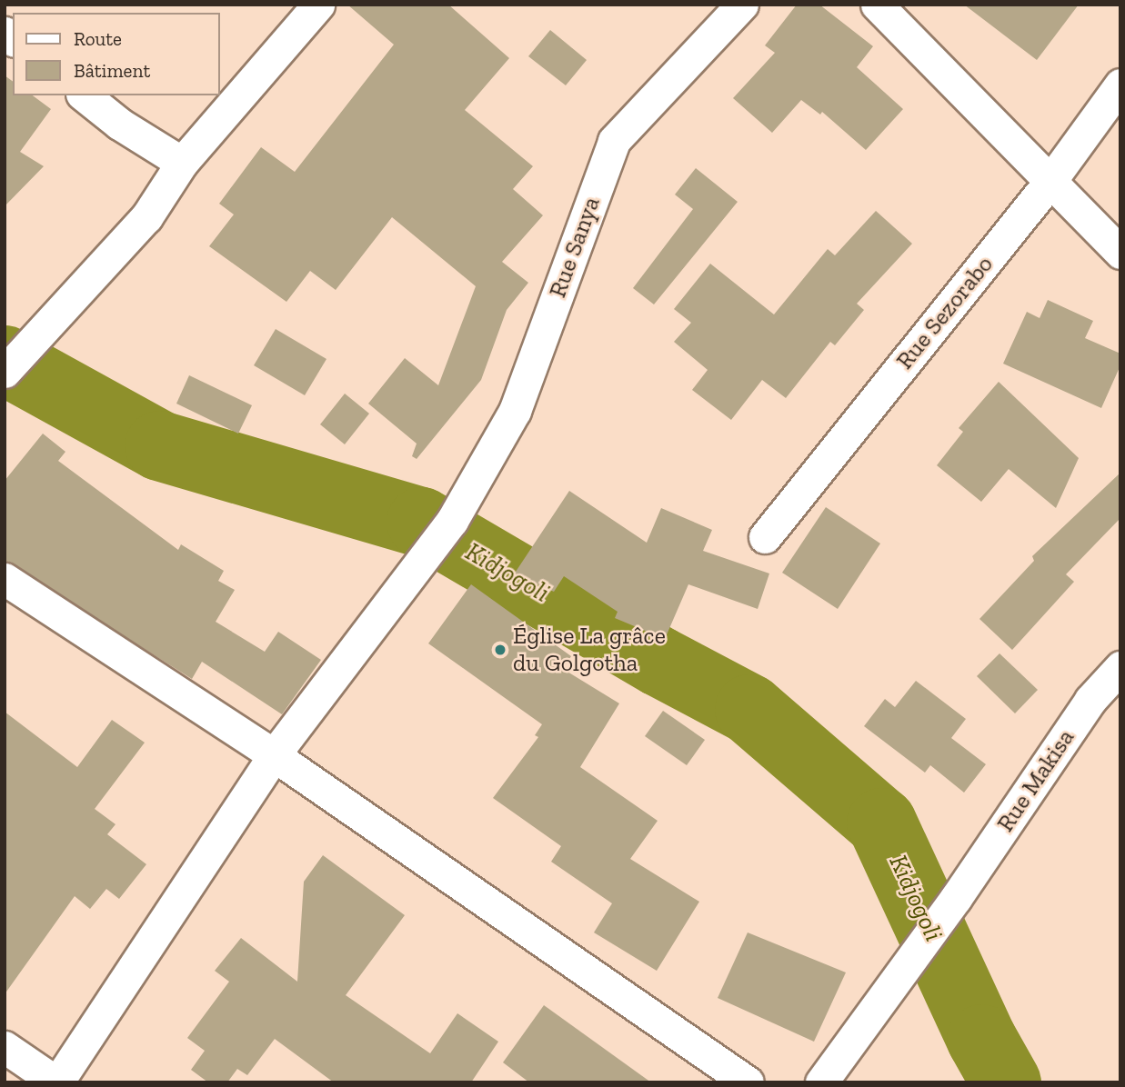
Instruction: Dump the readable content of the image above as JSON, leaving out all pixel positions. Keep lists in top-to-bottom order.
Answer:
{
  "streets": {
    "street": ["Rue Sanya", "Rue Sezorabo", "Rue Makisa"]
  },
  "water": ["Kidjogoli"],
  "places": ["Église La grâce du Golgotha"],
  "legend": ["Route", "Bâtiment"]
}
